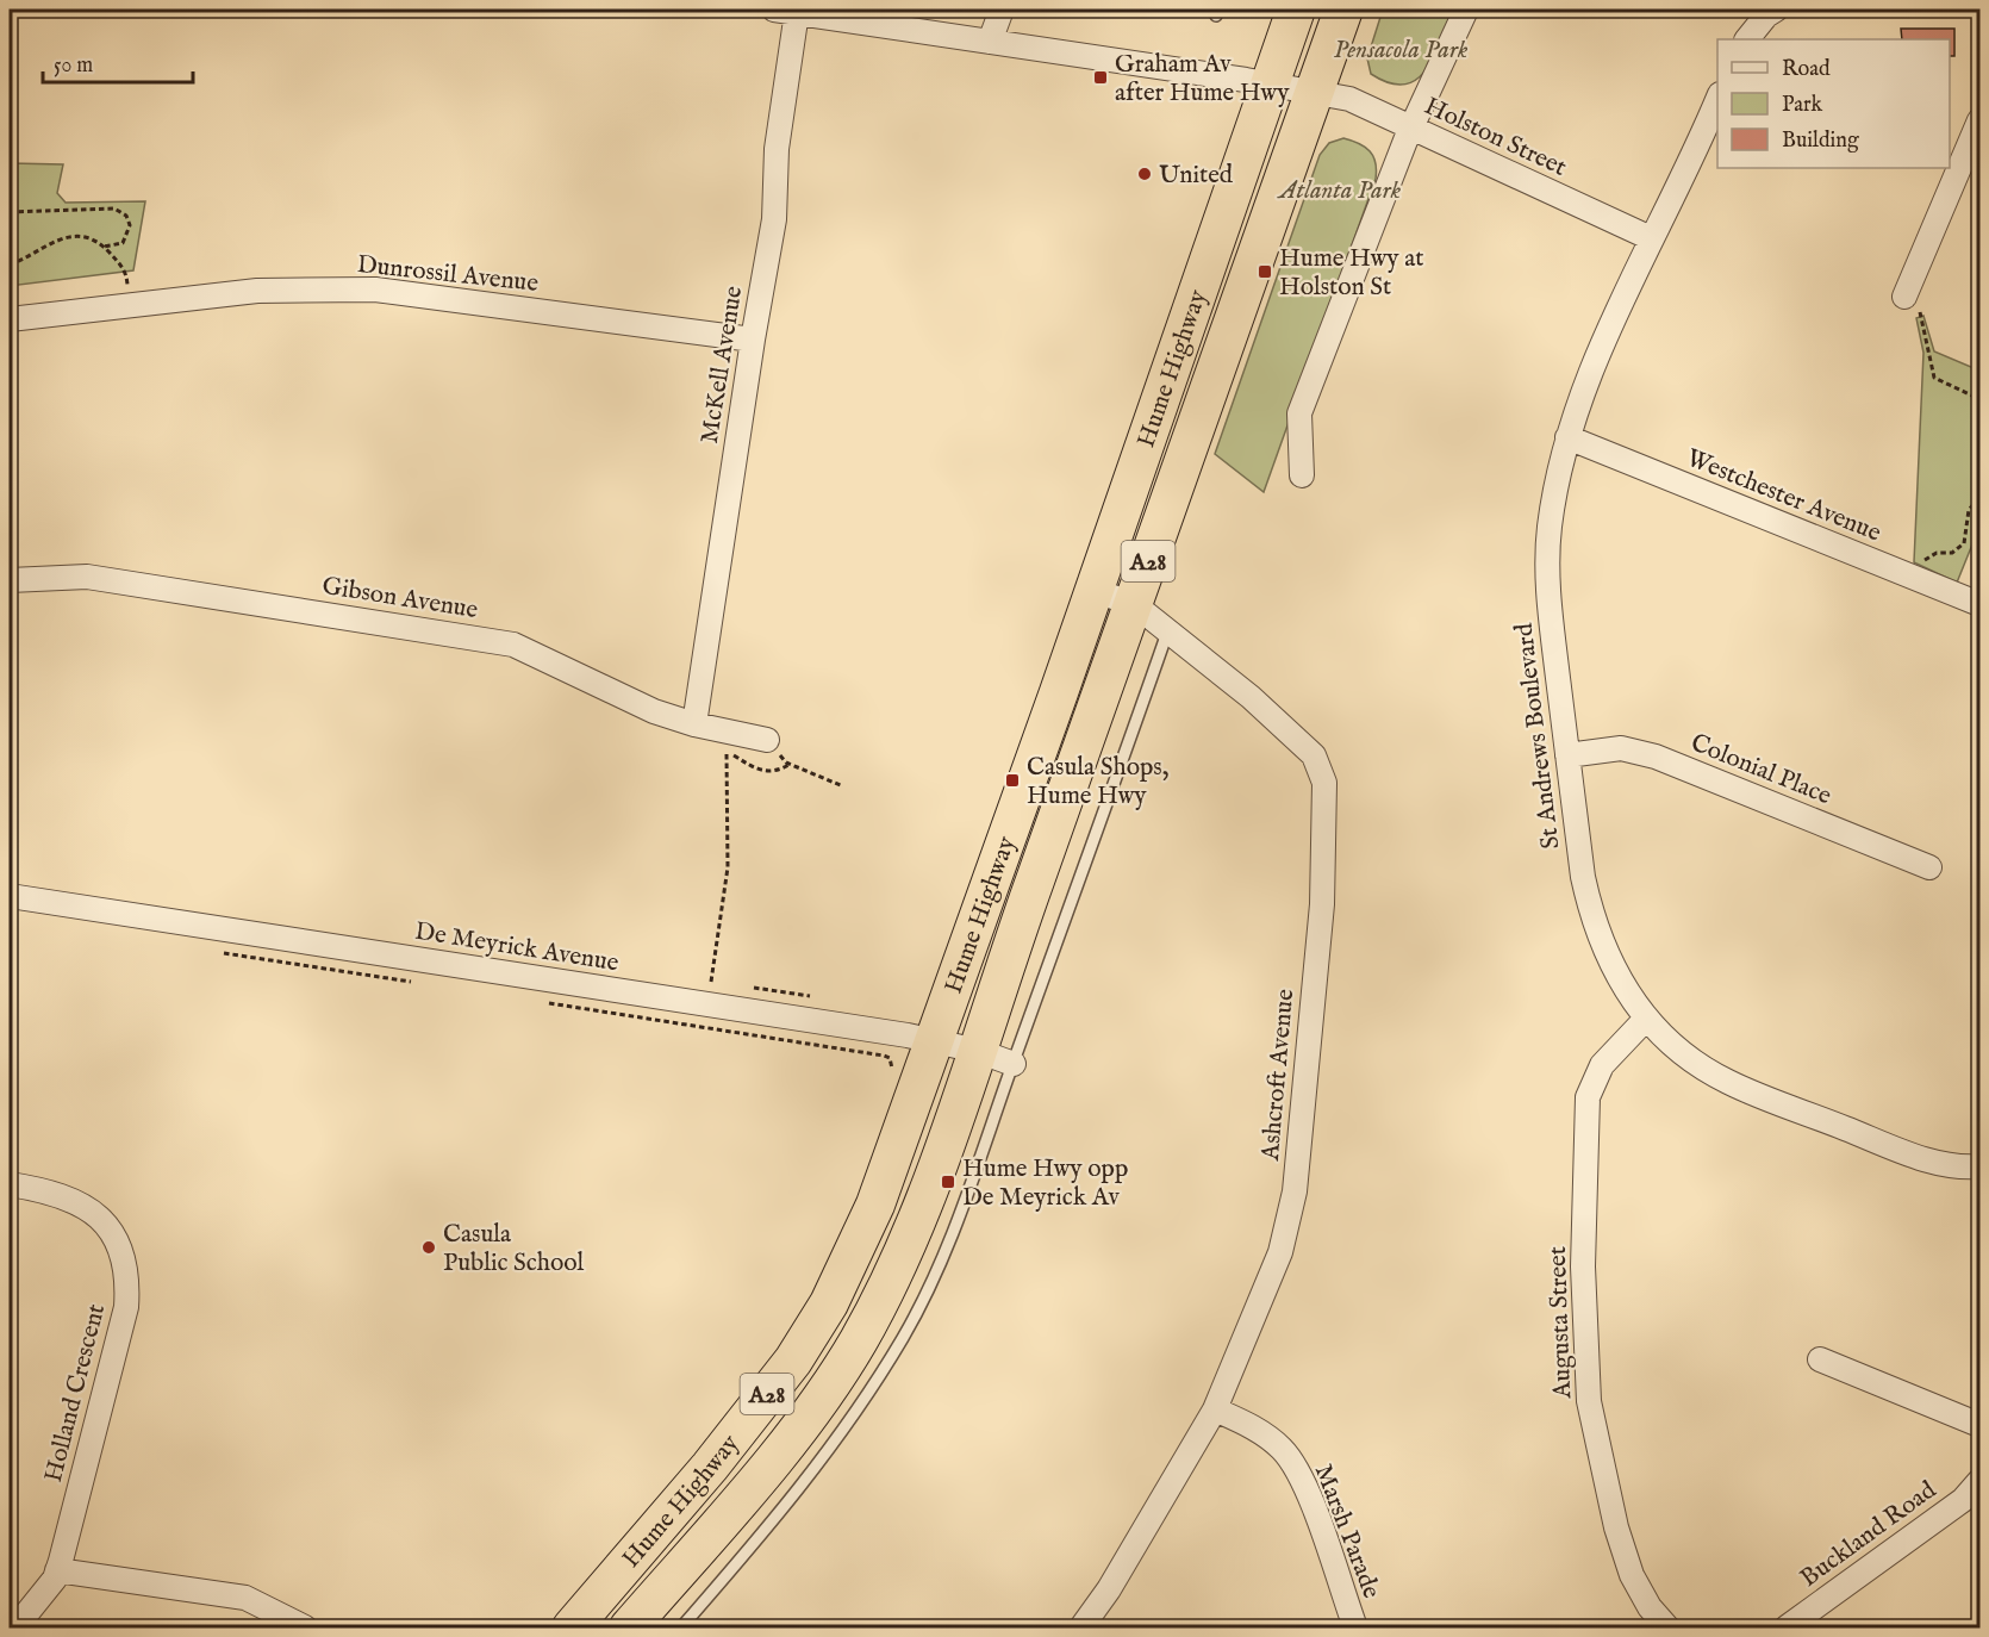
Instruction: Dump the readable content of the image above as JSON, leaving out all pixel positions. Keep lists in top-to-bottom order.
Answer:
{
  "streets": {
    "highway": ["Hume Highway", "A28"],
    "street": [
      "Holston Street",
      "Dunrossil Avenue",
      "McKell Avenue",
      "Westchester Avenue",
      "Gibson Avenue",
      "St Andrews Boulevard",
      "Colonial Place",
      "De Meyrick Avenue",
      "Ashcroft Avenue",
      "Augusta Street",
      "Holland Crescent",
      "Marsh Parade",
      "Buckland Road"
    ]
  },
  "crossings": [
    ["Holston Street", "McKell Avenue"],
    ["Holston Street", "Hume Highway"],
    ["Holston Street", "St Andrews Boulevard"],
    ["Dunrossil Avenue", "McKell Avenue"],
    ["McKell Avenue", "Gibson Avenue"],
    ["Hume Highway", "De Meyrick Avenue"],
    ["Hume Highway", "Ashcroft Avenue"],
    ["Westchester Avenue", "St Andrews Boulevard"],
    ["St Andrews Boulevard", "Colonial Place"],
    ["St Andrews Boulevard", "Augusta Street"],
    ["Ashcroft Avenue", "Marsh Parade"]
  ],
  "parks": ["Pensacola Park", "Atlanta Park"],
  "places": {
    "transit": [
      "Graham Av after Hume Hwy",
      "Hume Hwy at Holston St",
      "Casula Shops, Hume Hwy",
      "Hume Hwy opp De Meyrick Av"
    ],
    "other": ["United", "Casula Public School"]
  },
  "legend": ["Road", "Park", "Building"],
  "scale_bar": "50 m"
}
